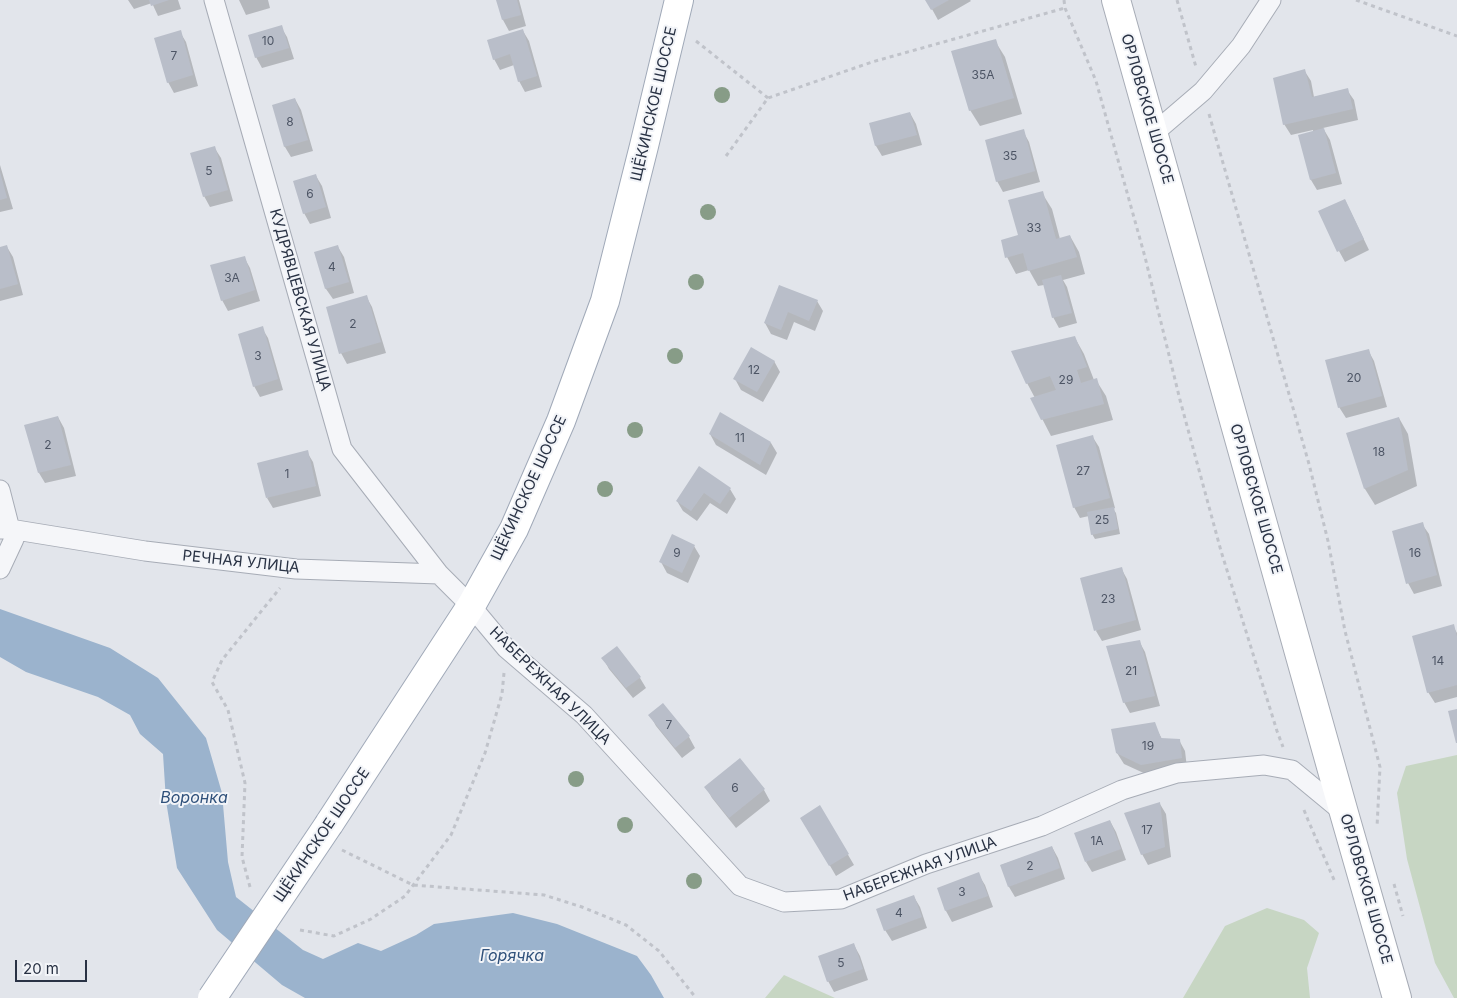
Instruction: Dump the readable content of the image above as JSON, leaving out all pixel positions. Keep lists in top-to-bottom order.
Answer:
{
  "streets": {
    "main road": ["ЩЁКИНСКОЕ ШОССЕ", "ОРЛОВСКОЕ ШОССЕ"],
    "street": ["КУДРЯВЦЕВСКАЯ УЛИЦА", "РЕЧНАЯ УЛИЦА", "НАБЕРЕЖНАЯ УЛИЦА"]
  },
  "crossings": [
    ["ЩЁКИНСКОЕ ШОССЕ", "НАБЕРЕЖНАЯ УЛИЦА"],
    ["ОРЛОВСКОЕ ШОССЕ", "НАБЕРЕЖНАЯ УЛИЦА"],
    ["КУДРЯВЦЕВСКАЯ УЛИЦА", "РЕЧНАЯ УЛИЦА"]
  ],
  "water": ["Воронка", "Горячка"],
  "house_numbers": [
    "10",
    "7",
    "35А",
    "8",
    "35",
    "5",
    "6",
    "33",
    "4",
    "3А",
    "2",
    "3",
    "12",
    "20",
    "29",
    "11",
    "2",
    "18",
    "27",
    "1",
    "25",
    "9",
    "16",
    "23",
    "14",
    "21",
    "7",
    "19",
    "6",
    "17",
    "1А",
    "2",
    "3",
    "4",
    "5"
  ],
  "scale_bar": "20 m"
}
